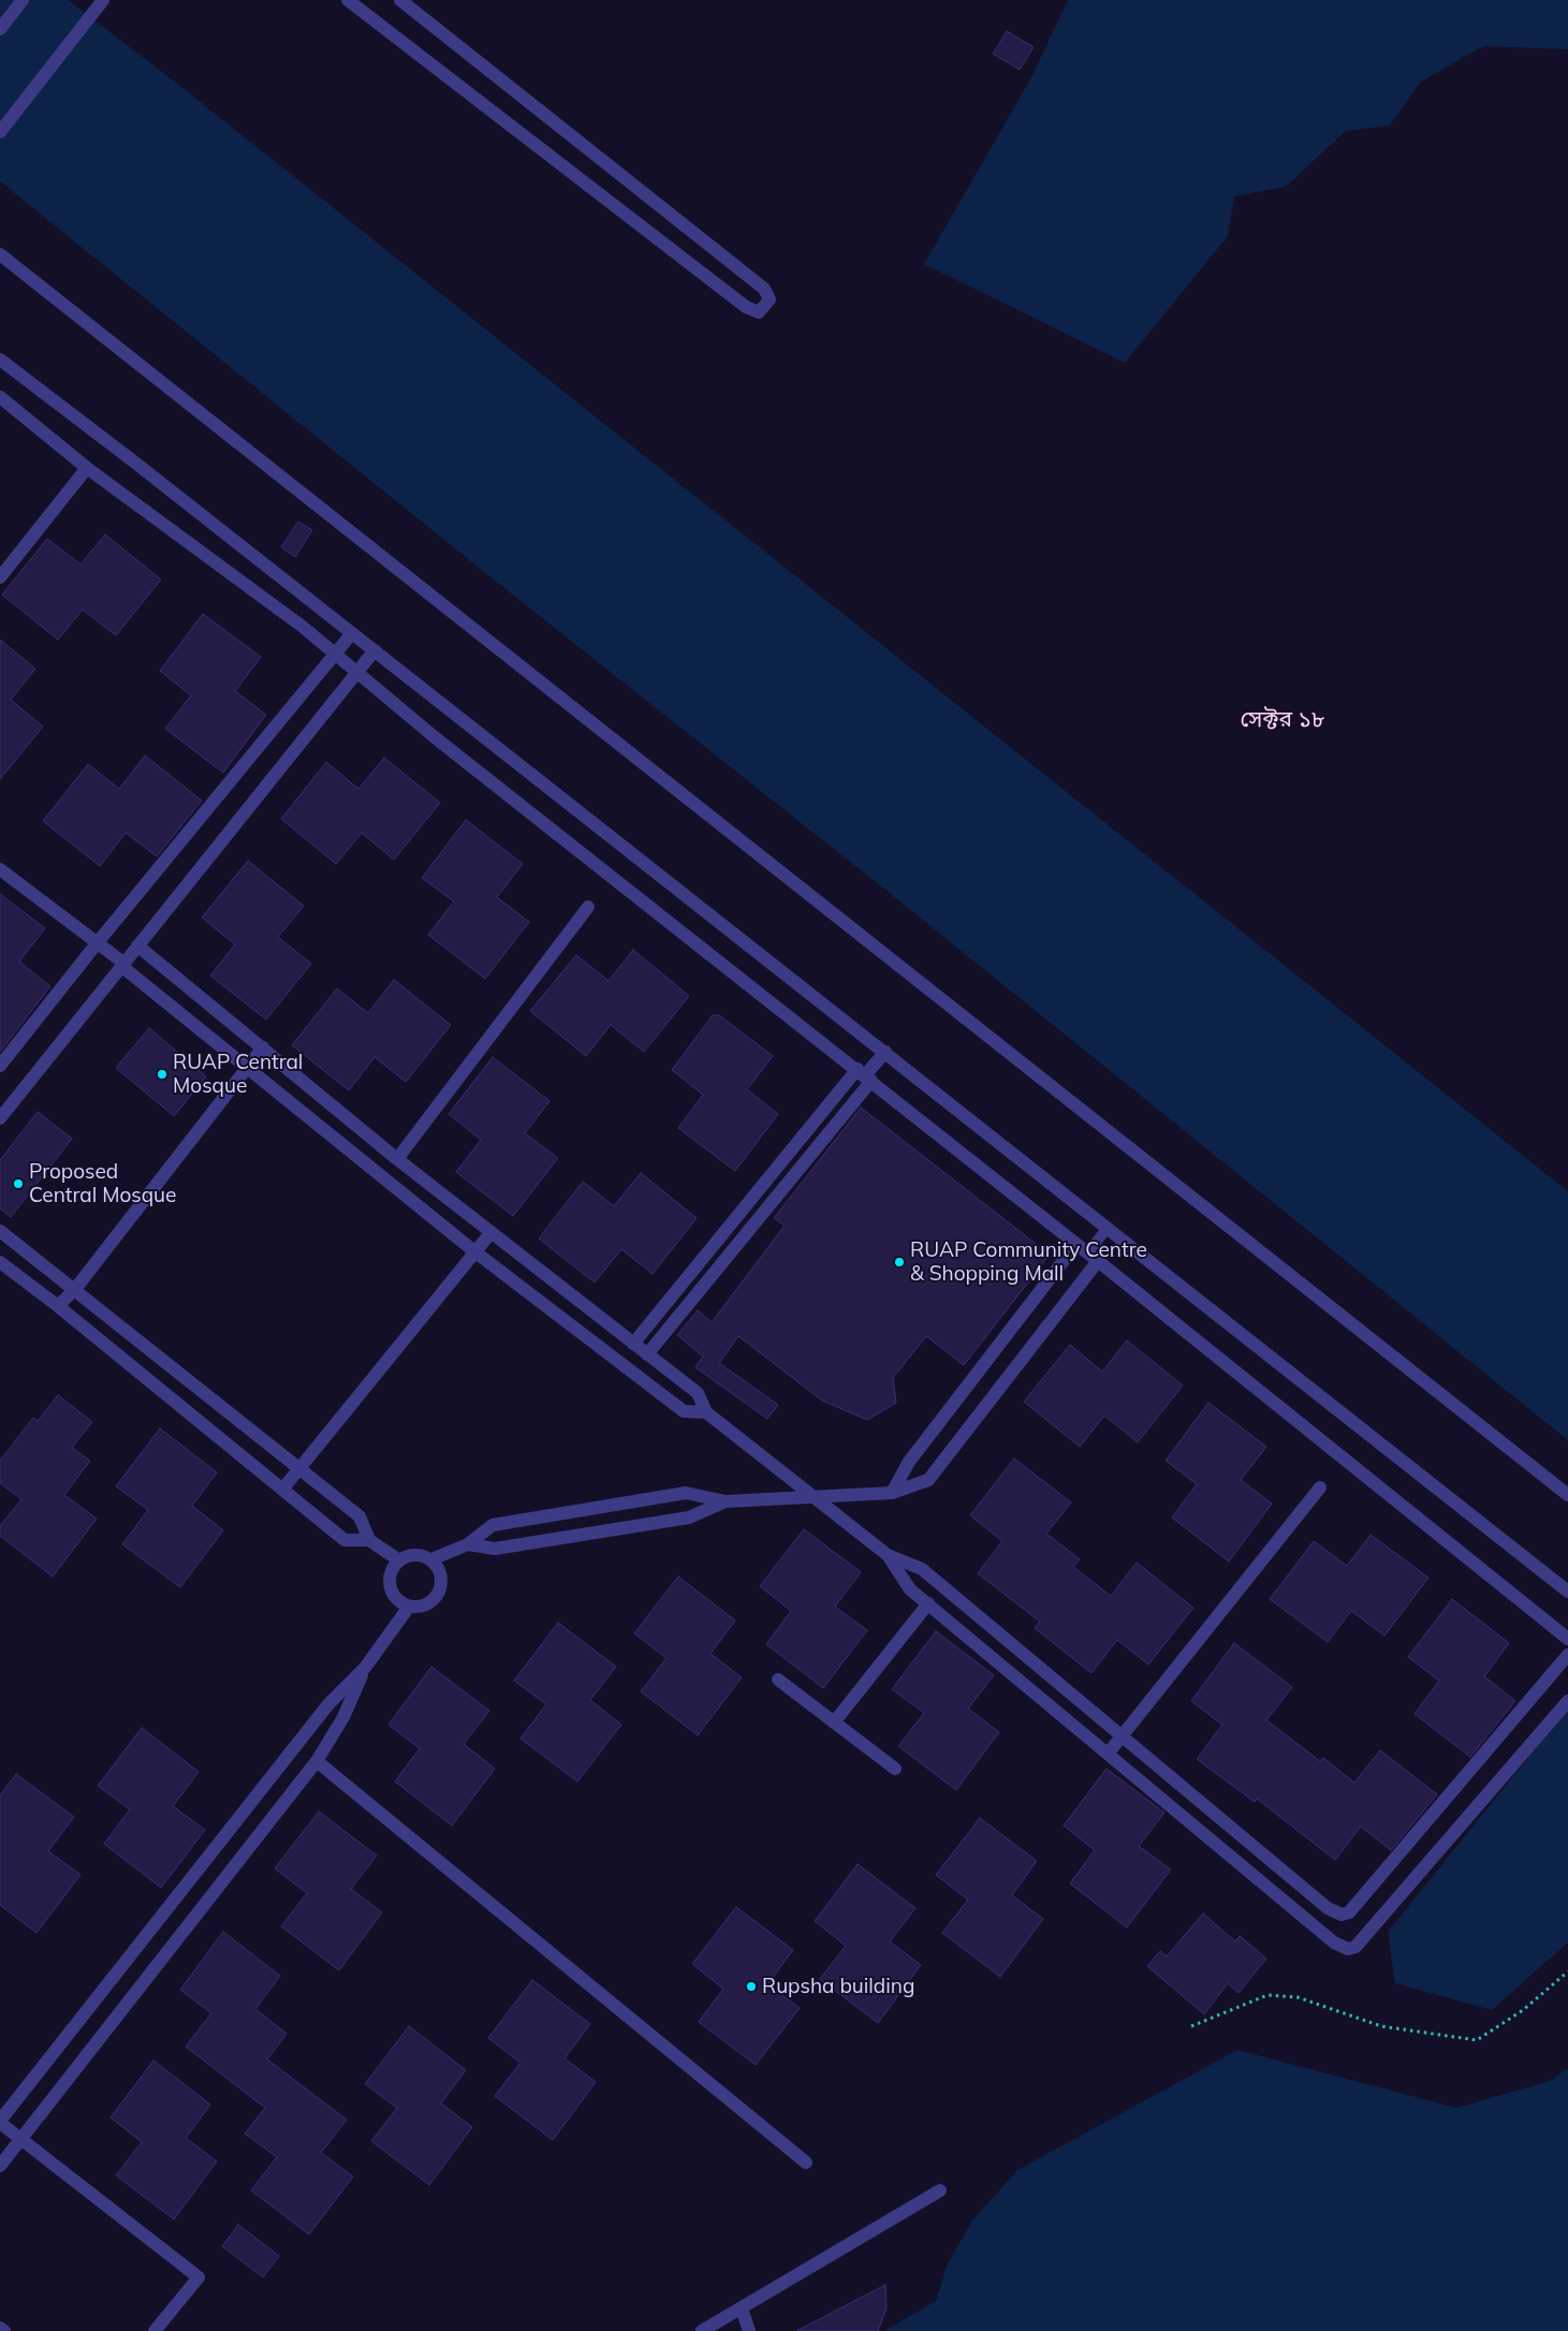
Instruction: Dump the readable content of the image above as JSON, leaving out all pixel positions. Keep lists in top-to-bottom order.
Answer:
{
  "districts": ["সেক্টর ১৮"],
  "places": [
    "RUAP Central Mosque",
    "Proposed Central Mosque",
    "RUAP Community Centre & Shopping Mall",
    "Rupsha building"
  ]
}
